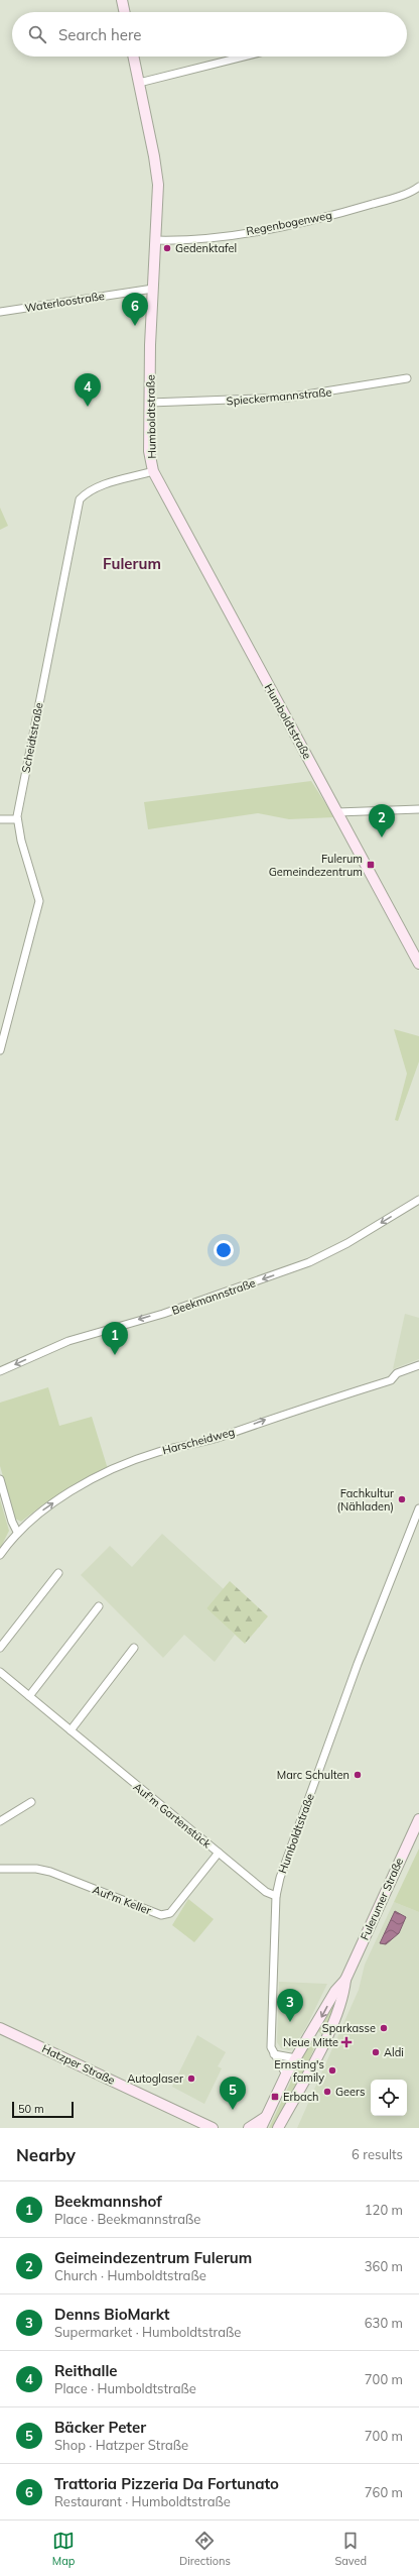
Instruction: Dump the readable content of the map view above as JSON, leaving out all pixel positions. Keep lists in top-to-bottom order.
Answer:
{
  "streets": {
    "street": [
      "Regenbogenweg",
      "Waterloostraße",
      "Spieckermannstraße",
      "Humboldtstraße",
      "Scheidtstraße",
      "Beekmannstraße",
      "Harscheidweg",
      "Auf'm Gartenstück",
      "Fulerumer Straße",
      "Auf'm Keller",
      "Hatzper Straße"
    ]
  },
  "crossings": [
    ["Regenbogenweg", "Humboldtstraße"],
    ["Waterloostraße", "Humboldtstraße"],
    ["Spieckermannstraße", "Humboldtstraße"],
    ["Humboldtstraße", "Scheidtstraße"],
    ["Humboldtstraße", "Auf'm Gartenstück"],
    ["Humboldtstraße", "Fulerumer Straße"],
    ["Auf'm Gartenstück", "Auf'm Keller"]
  ],
  "one_way": ["Beekmannstraße", "Harscheidweg"],
  "districts": ["Fulerum"],
  "places": {
    "other": [
      "Gedenktafel",
      "Fachkultur (Nähladen)",
      "Marc Schulten",
      "Sparkasse",
      "Aldi",
      "Ernsting's family",
      "Autoglaser",
      "Geers"
    ],
    "transit": ["Fulerum Gemeindezentrum", "Erbach"],
    "health": ["Neue Mitte"]
  },
  "scale_bar": "50 m",
  "page": {
    "search": "Search here",
    "pins": [
      "6",
      "4",
      "2",
      "1",
      "3",
      "5"
    ],
    "scale": "50 m",
    "heading": ["Nearby", "6 results"],
    "list": [
      {
        "mark": "1",
        "name": "Beekmannshof",
        "note": "Place · Beekmannstraße",
        "value": "120 m"
      },
      {
        "mark": "2",
        "name": "Geimeindezentrum Fulerum",
        "note": "Church · Humboldtstraße",
        "value": "360 m"
      },
      {
        "mark": "3",
        "name": "Denns BioMarkt",
        "note": "Supermarket · Humboldtstraße",
        "value": "630 m"
      },
      {
        "mark": "4",
        "name": "Reithalle",
        "note": "Place · Humboldtstraße",
        "value": "700 m"
      },
      {
        "mark": "5",
        "name": "Bäcker Peter",
        "note": "Shop · Hatzper Straße",
        "value": "700 m"
      },
      {
        "mark": "6",
        "name": "Trattoria Pizzeria Da Fortunato",
        "note": "Restaurant · Humboldtstraße",
        "value": "760 m"
      }
    ],
    "nav": ["Map", "Directions", "Saved"]
  }
}
